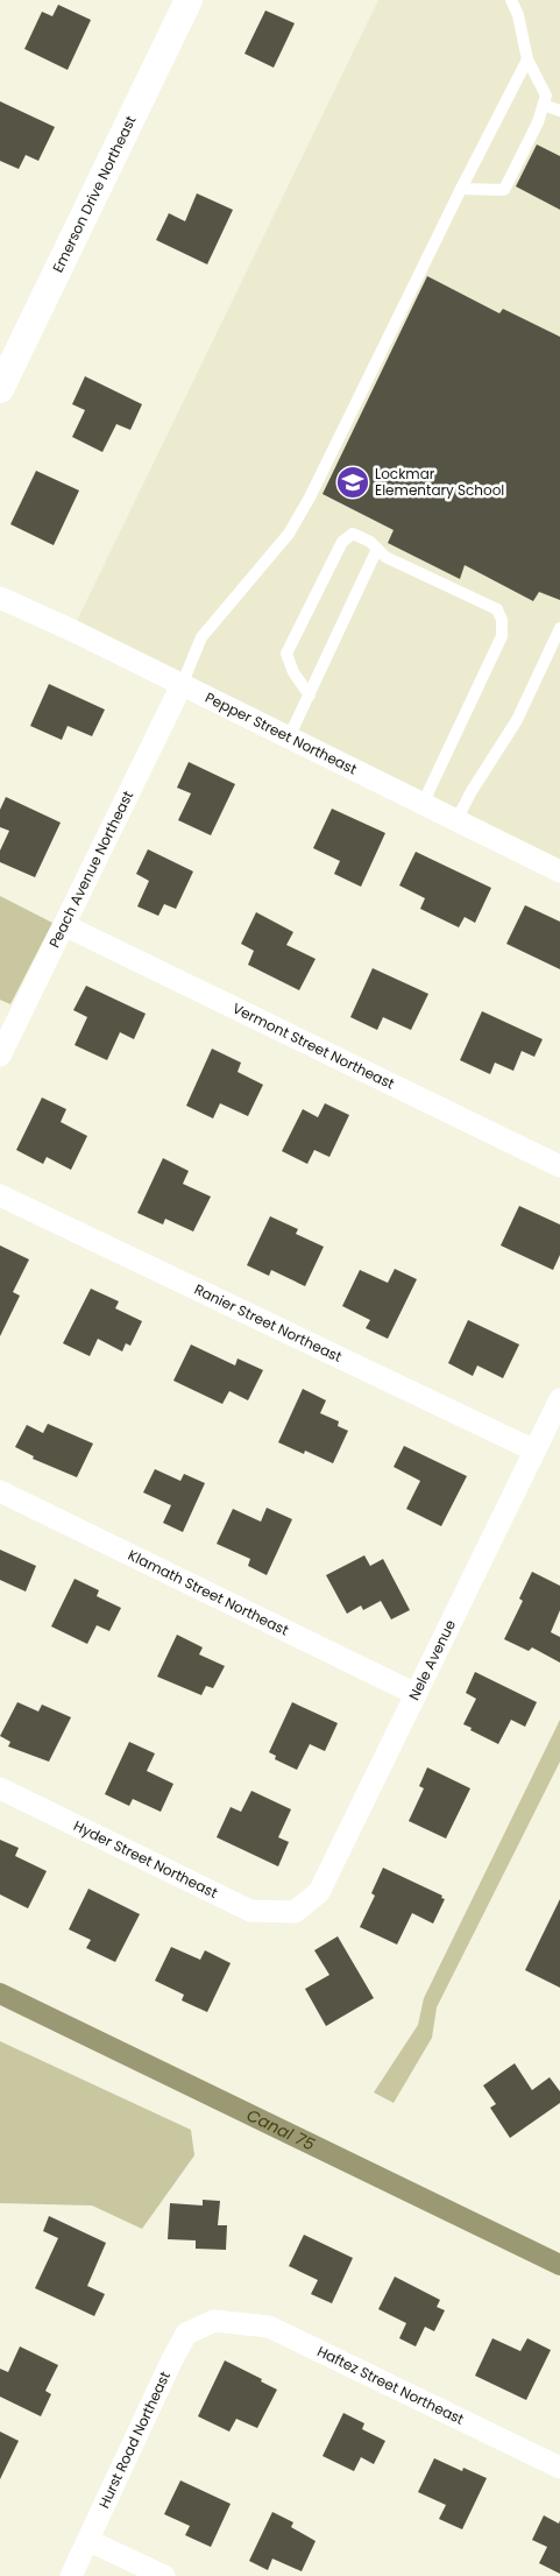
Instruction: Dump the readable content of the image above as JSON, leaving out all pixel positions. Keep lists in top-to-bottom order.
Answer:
{
  "streets": {
    "street": [
      "Emerson Drive Northeast",
      "Pepper Street Northeast",
      "Peach Avenue Northeast",
      "Vermont Street Northeast",
      "Ranier Street Northeast",
      "Klamath Street Northeast",
      "Nele Avenue",
      "Hyder Street Northeast",
      "Haftez Street Northeast",
      "Hurst Road Northeast"
    ]
  },
  "crossings": [
    ["Pepper Street Northeast", "Peach Avenue Northeast"],
    ["Peach Avenue Northeast", "Vermont Street Northeast"],
    ["Ranier Street Northeast", "Nele Avenue"],
    ["Klamath Street Northeast", "Nele Avenue"],
    ["Nele Avenue", "Hyder Street Northeast"],
    ["Haftez Street Northeast", "Hurst Road Northeast"]
  ],
  "water": ["Canal 75"],
  "places": {
    "school or university": ["Lockmar Elementary School"]
  }
}
